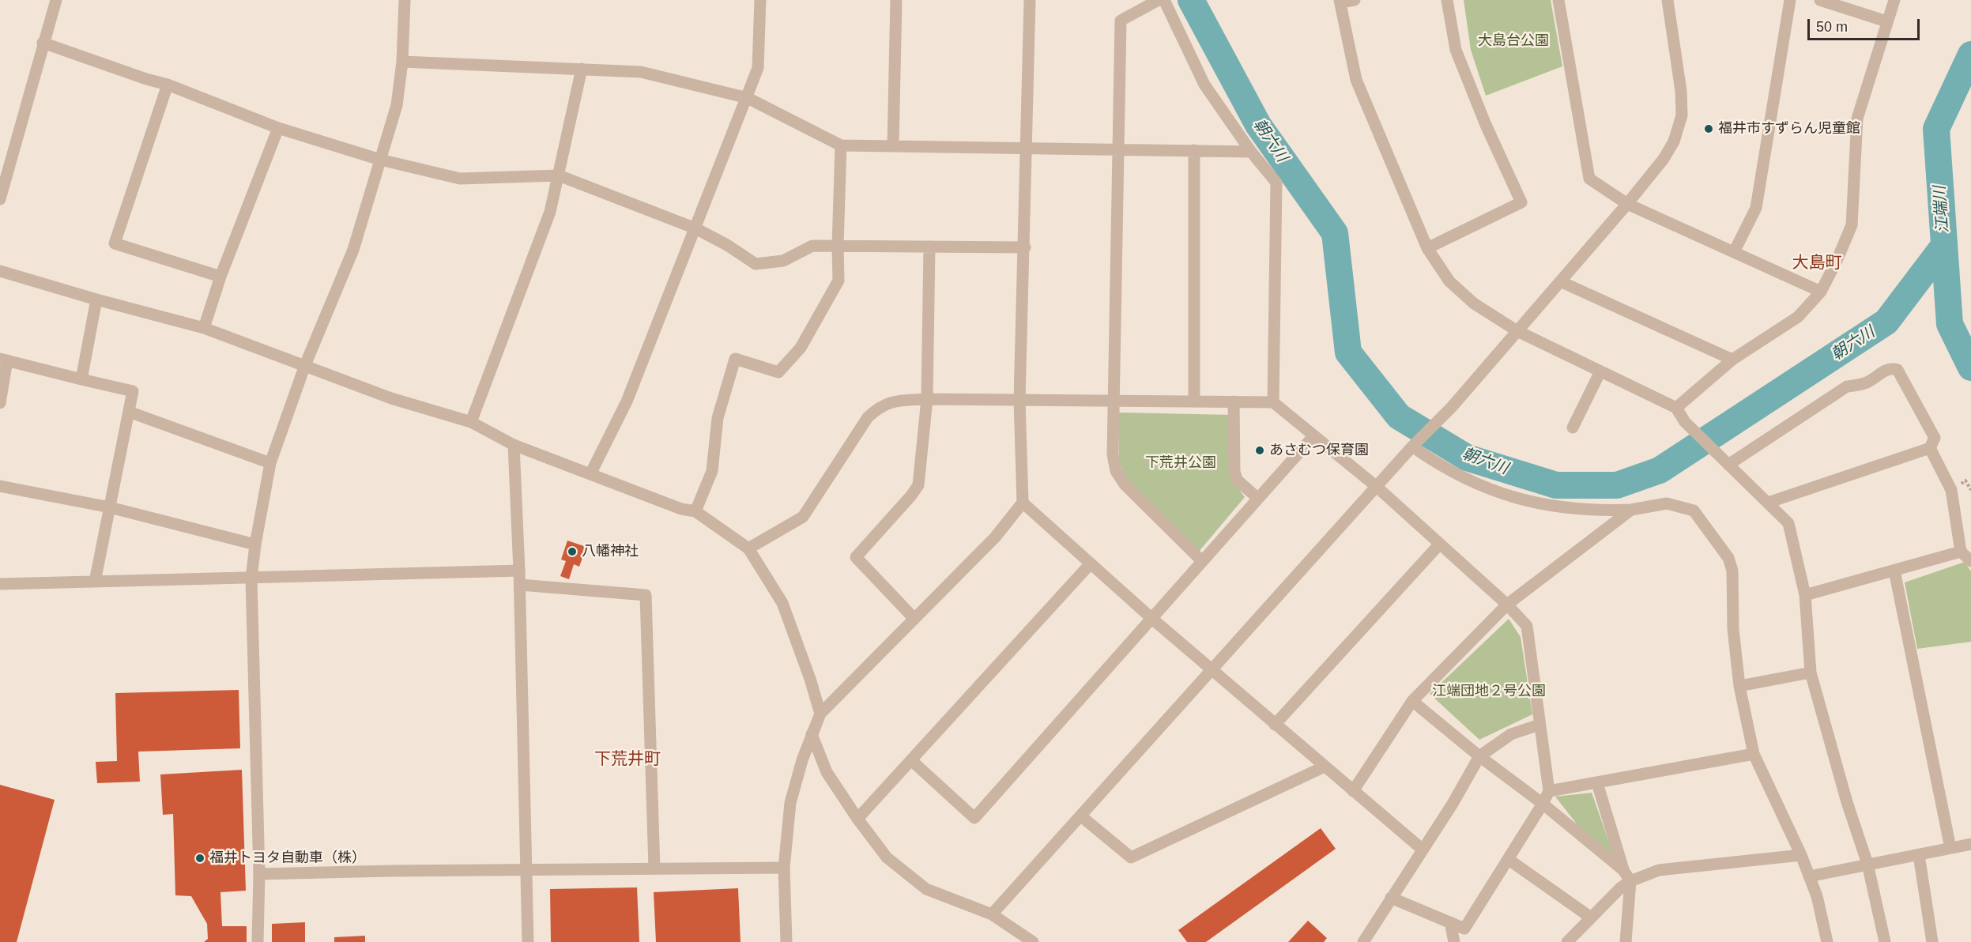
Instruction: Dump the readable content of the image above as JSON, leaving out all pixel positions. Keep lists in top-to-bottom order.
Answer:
{
  "districts": ["大島町", "下荒井町"],
  "water": ["朝六川", "江端川"],
  "parks": ["大島台公園", "下荒井公園", "江端団地２号公園"],
  "places": [
    "福井市すずらん児童館",
    "あさむつ保育園",
    "八幡神社",
    "福井トヨタ自動車（株）"
  ],
  "scale_bar": "50 m"
}
